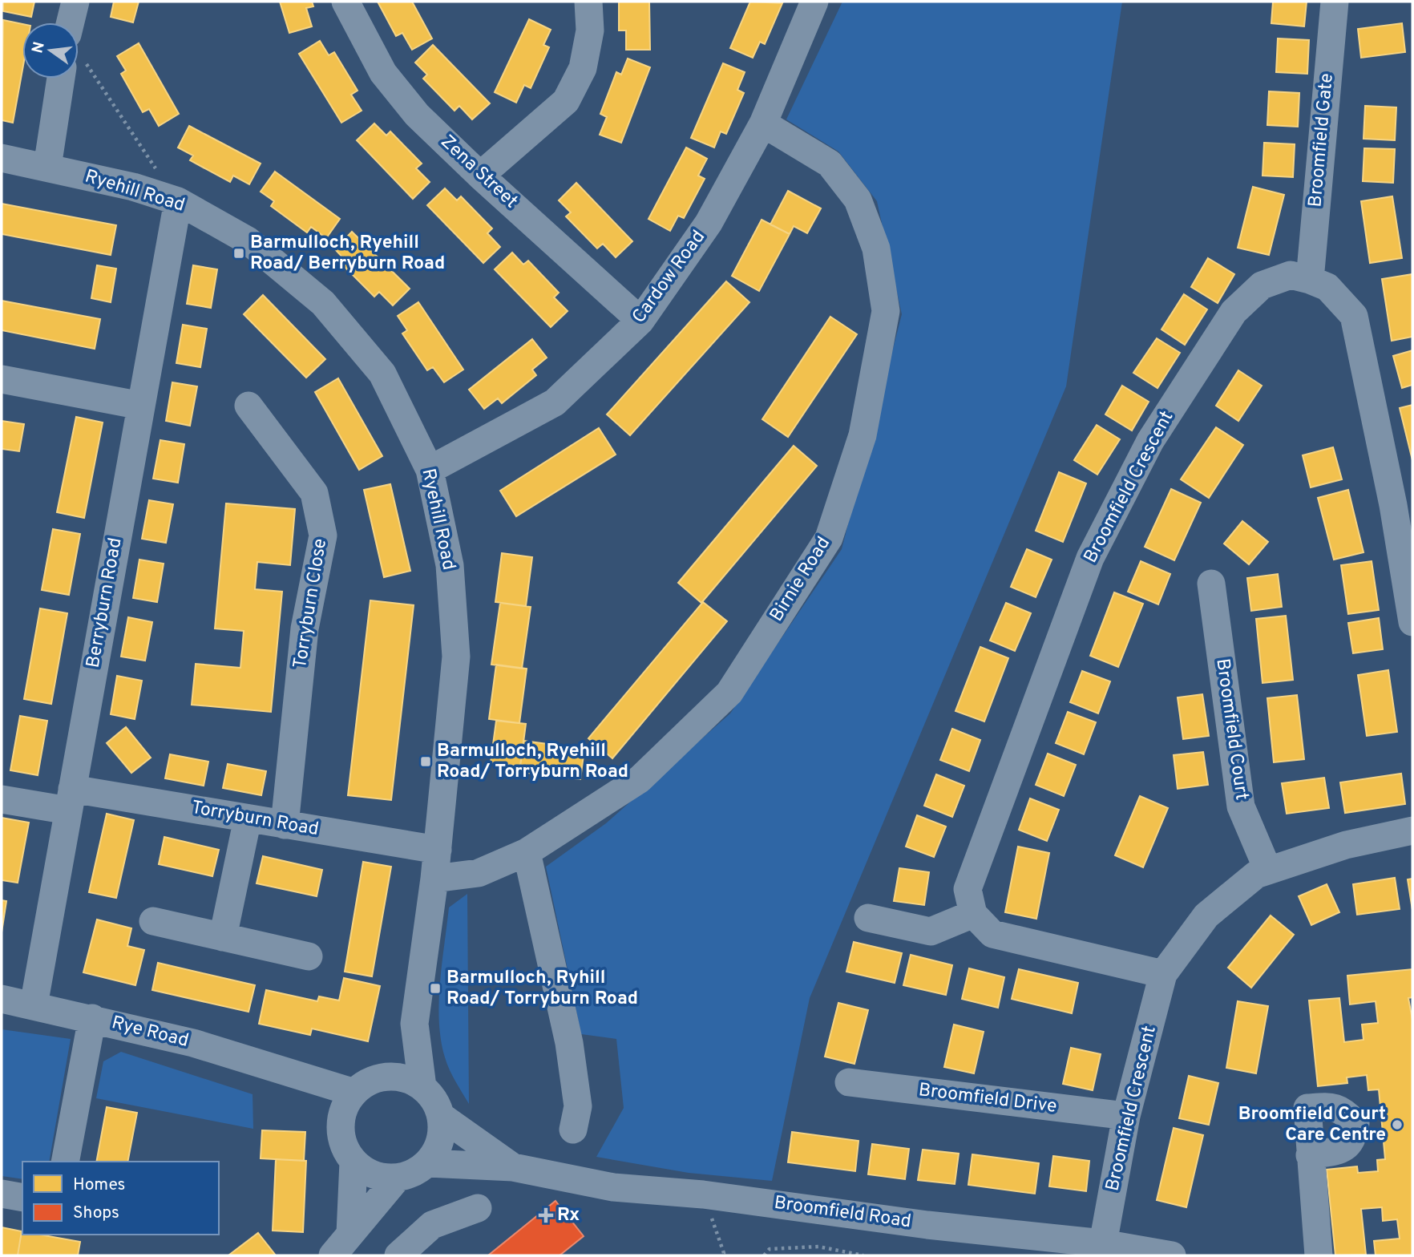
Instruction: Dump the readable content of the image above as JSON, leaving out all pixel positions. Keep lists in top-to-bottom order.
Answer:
{
  "streets": {
    "street": [
      "Broomfield Gate",
      "Zena Street",
      "Ryehill Road",
      "Cardow Road",
      "Broomfield Crescent",
      "Birnie Road",
      "Berryburn Road",
      "Torryburn Close",
      "Broomfield Court",
      "Torryburn Road",
      "Rye Road",
      "Broomfield Drive",
      "Broomfield Road"
    ]
  },
  "crossings": [
    ["Broomfield Gate", "Broomfield Crescent"],
    ["Zena Street", "Cardow Road"],
    ["Ryehill Road", "Cardow Road"],
    ["Ryehill Road", "Birnie Road"],
    ["Ryehill Road", "Berryburn Road"],
    ["Ryehill Road", "Torryburn Road"],
    ["Ryehill Road", "Rye Road"],
    ["Ryehill Road", "Broomfield Road"],
    ["Cardow Road", "Birnie Road"],
    ["Broomfield Crescent", "Broomfield Court"],
    ["Broomfield Crescent", "Broomfield Drive"],
    ["Broomfield Crescent", "Broomfield Road"],
    ["Berryburn Road", "Torryburn Road"],
    ["Berryburn Road", "Rye Road"],
    ["Torryburn Close", "Torryburn Road"],
    ["Rye Road", "Broomfield Road"]
  ],
  "places": {
    "transit": ["Barmulloch, Ryehill Road/ Berryburn Road", "Barmulloch, Ryehill Road/ Torryburn Road", "Barmulloch, Ryhill Road/ Torryburn Road"],
    "other": ["Broomfield Court Care Centre"],
    "health": ["Rx"]
  },
  "legend": ["Homes", "Shops"],
  "north": "left"
}
